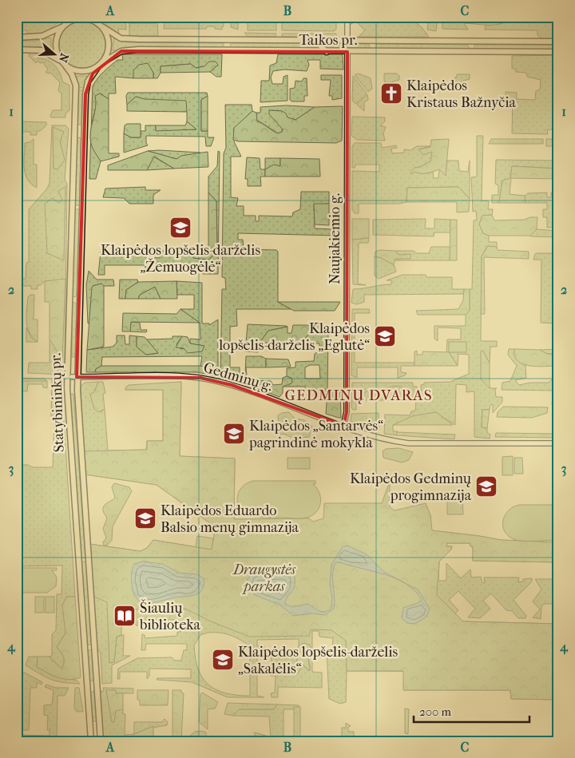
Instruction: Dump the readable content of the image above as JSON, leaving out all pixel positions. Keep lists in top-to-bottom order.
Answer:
{
  "streets": {
    "main road": ["Taikos pr.", "Statybininkų pr."],
    "street": ["Naujakiemio g.", "Gedminų g."]
  },
  "crossings": [
    ["Taikos pr.", "Naujakiemio g."],
    ["Taikos pr.", "Statybininkų pr."],
    ["Naujakiemio g.", "Gedminų g."],
    ["Gedminų g.", "Statybininkų pr."]
  ],
  "districts": ["GEDMINŲ DVARAS"],
  "parks": ["Draugystės parkas"],
  "places": {
    "church": ["Klaipėdos Kristaus Bažnyčia"],
    "school or university": [
      "Klaipėdos lopšelis-darželis „Žemuogėlė“",
      "Klaipėdos lopšelis-darželis „Eglutė“",
      "Klaipėdos „Santarvės“ pagrindinė mokykla",
      "Klaipėdos Gedminų progimnazija",
      "Klaipėdos Eduardo Balsio menų gimnazija",
      "Klaipėdos lopšelis-darželis „Sakalėlis“"
    ],
    "library": ["Šiaulių biblioteka"]
  },
  "scale_bar": "200 m",
  "north": "right",
  "grid": {
    "columns": ["A", "B", "C"],
    "rows": [
      "1",
      "2",
      "3",
      "4"
    ]
  }
}
